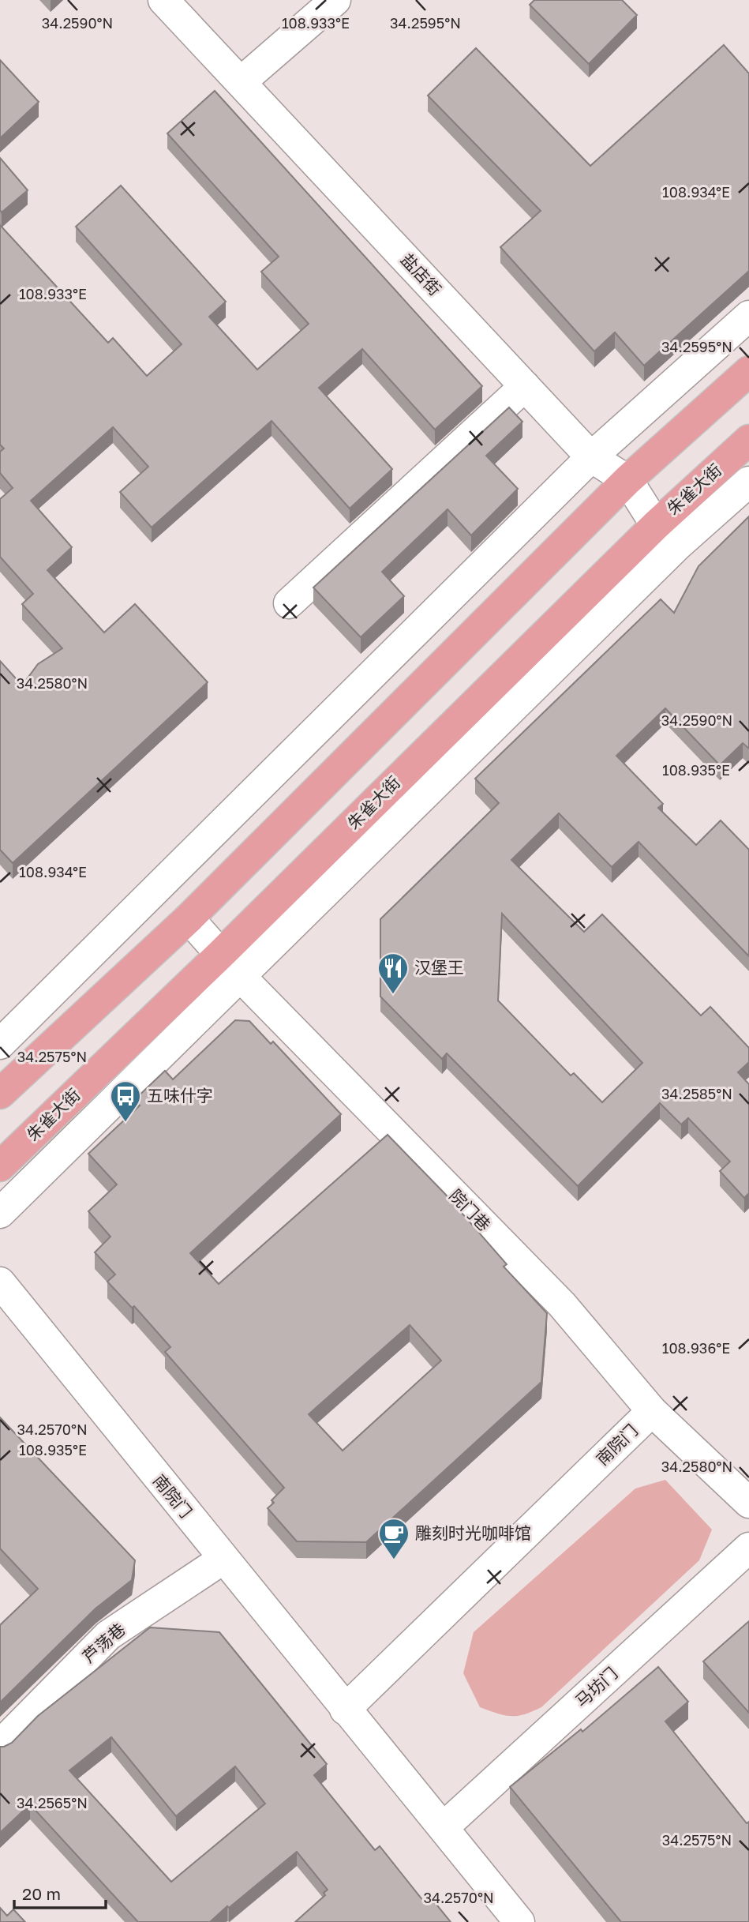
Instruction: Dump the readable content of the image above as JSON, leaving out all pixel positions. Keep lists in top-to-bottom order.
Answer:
{
  "streets": {
    "main road": ["朱雀大街"],
    "street": [
      "盐店街",
      "院门巷",
      "南院门",
      "芦荡巷",
      "马坊门"
    ]
  },
  "crossings": [
    ["盐店街", "朱雀大街"],
    ["朱雀大街", "院门巷"],
    ["院门巷", "南院门"],
    ["南院门", "芦荡巷"],
    ["南院门", "马坊门"]
  ],
  "places": {
    "restaurant": ["汉堡王"],
    "bus stop": ["五味什字"],
    "cafe": ["雕刻时光咖啡馆"]
  },
  "scale_bar": "20 m",
  "coordinates": [
    "108.933°E",
    "34.2590°N",
    "34.2595°N",
    "108.934°E",
    "34.2580°N",
    "108.935°E",
    "34.2575°N",
    "34.2585°N",
    "108.936°E",
    "34.2570°N",
    "34.2565°N"
  ]
}
